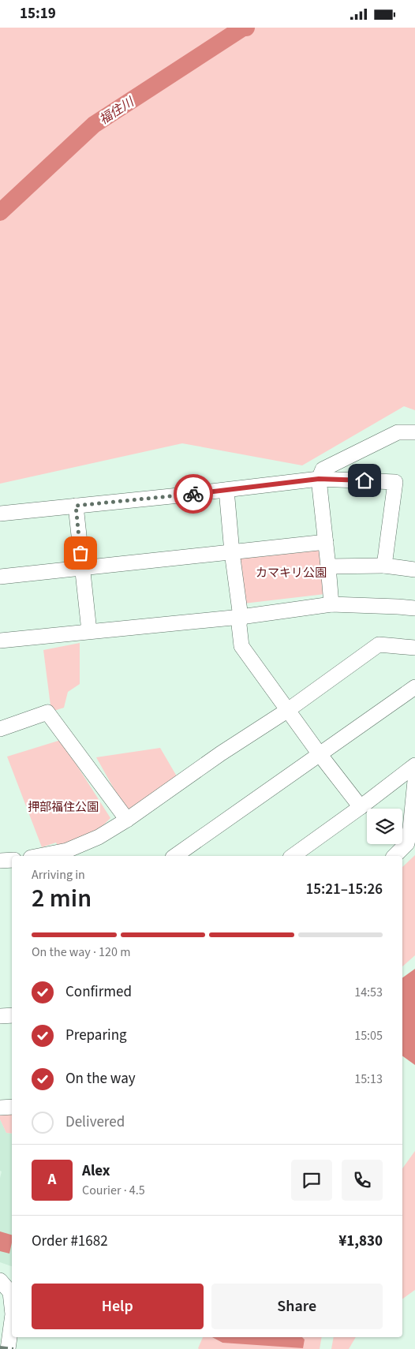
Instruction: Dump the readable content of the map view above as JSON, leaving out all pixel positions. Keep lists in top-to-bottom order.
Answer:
{
  "water": ["福住川"],
  "parks": ["カマキリ公園", "押部福住公園"],
  "page": {
    "status": "15:19",
    "heading": ["2 min", "Arriving in", "15:21–15:26"],
    "panel": [
      "Alex",
      "Courier · 4.5",
      "Order #1682",
      "¥1,830"
    ],
    "bar": "On the way · 120 m",
    "list": [
      ["Confirmed", "14:53"],
      ["Preparing", "15:05"],
      ["On the way", "15:13"],
      "Delivered"
    ],
    "round": "A",
    "buttons": ["Help", "Share"]
  }
}
